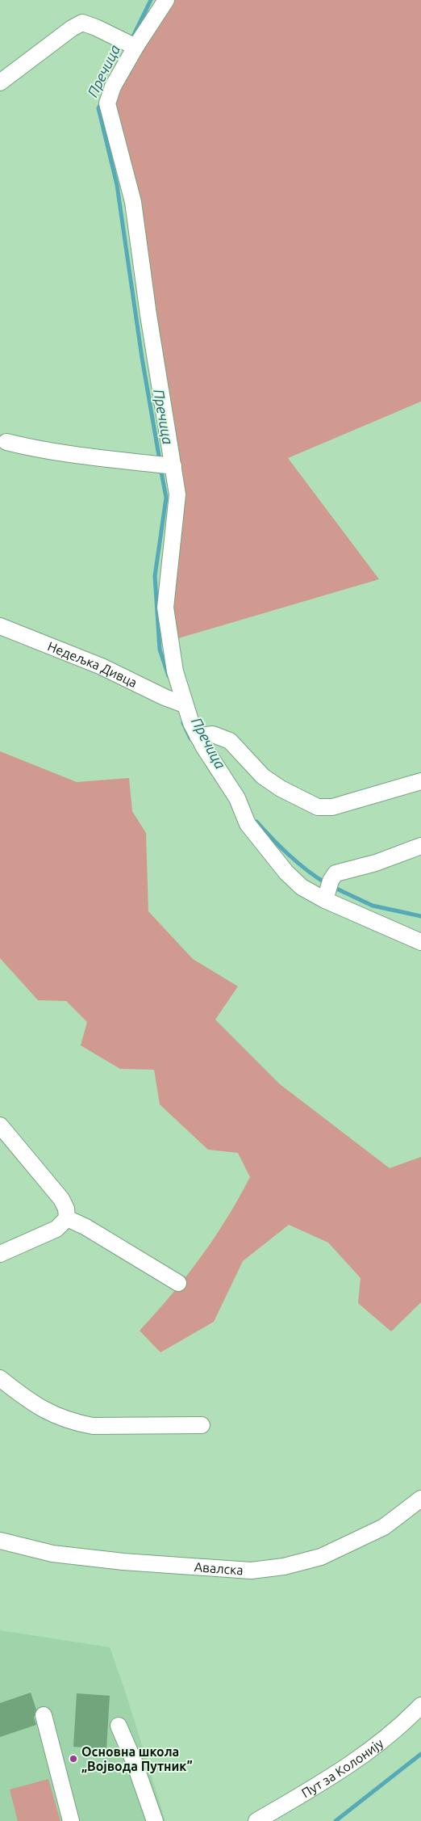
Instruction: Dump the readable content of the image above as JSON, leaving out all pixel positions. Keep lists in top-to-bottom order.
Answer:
{
  "streets": {
    "street": ["Недељка Дивца", "Авалска", "Пут за Колонију"]
  },
  "water": ["Пречица"],
  "places": ["Основна школа „Војвода Путник”"]
}
